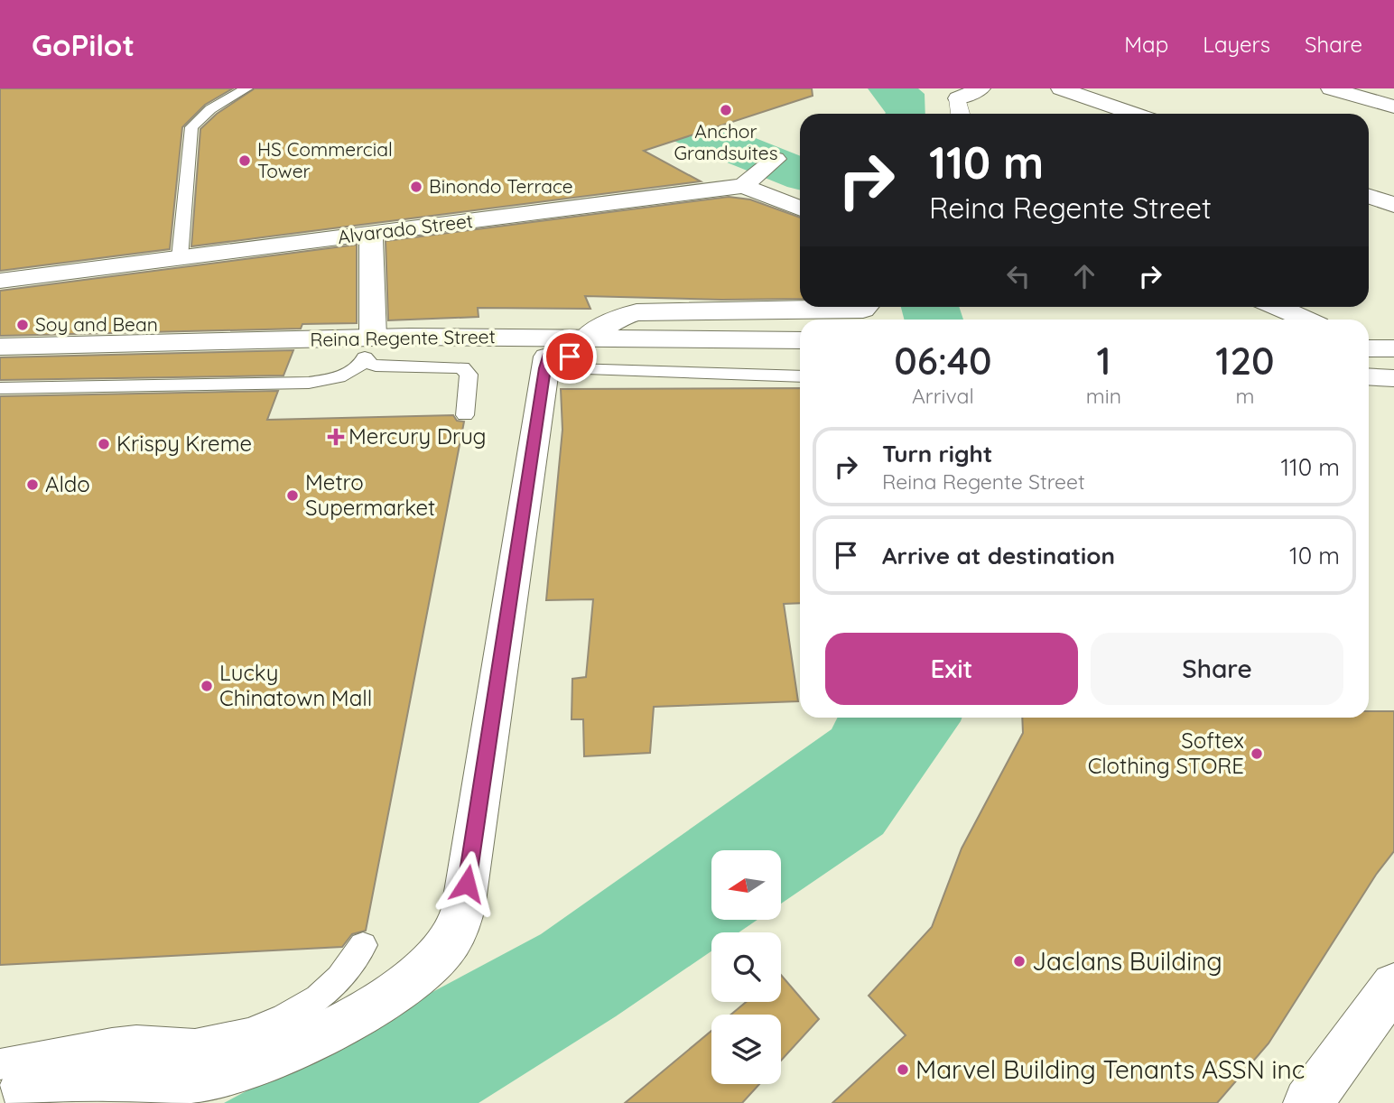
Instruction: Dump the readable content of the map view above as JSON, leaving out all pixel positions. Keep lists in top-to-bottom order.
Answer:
{
  "streets": {
    "street": ["Alvarado Street", "Reina Regente Street"]
  },
  "places": {
    "other": [
      "Anchor Grandsuites",
      "HS Commercial Tower",
      "Binondo Terrace",
      "Soy and Bean",
      "Krispy Kreme",
      "Aldo",
      "Metro Supermarket",
      "Lucky Chinatown Mall",
      "Softex Clothing STORE",
      "Jaclans Building",
      "Marvel Building Tenants ASSN inc"
    ],
    "health": ["Mercury Drug"]
  },
  "north": "left",
  "page": {
    "header": "GoPilot",
    "nav": ["Map", "Layers", "Share"],
    "turn": ["110 m", "Reina Regente Street"],
    "eta": [
      "06:40",
      "Arrival",
      "1",
      "min",
      "120",
      "m"
    ],
    "list": [
      {
        "name": "Turn right",
        "note": "Reina Regente Street",
        "value": "110 m"
      },
      {
        "name": "Arrive at destination",
        "value": "10 m"
      }
    ],
    "buttons": ["Exit", "Share"]
  }
}
